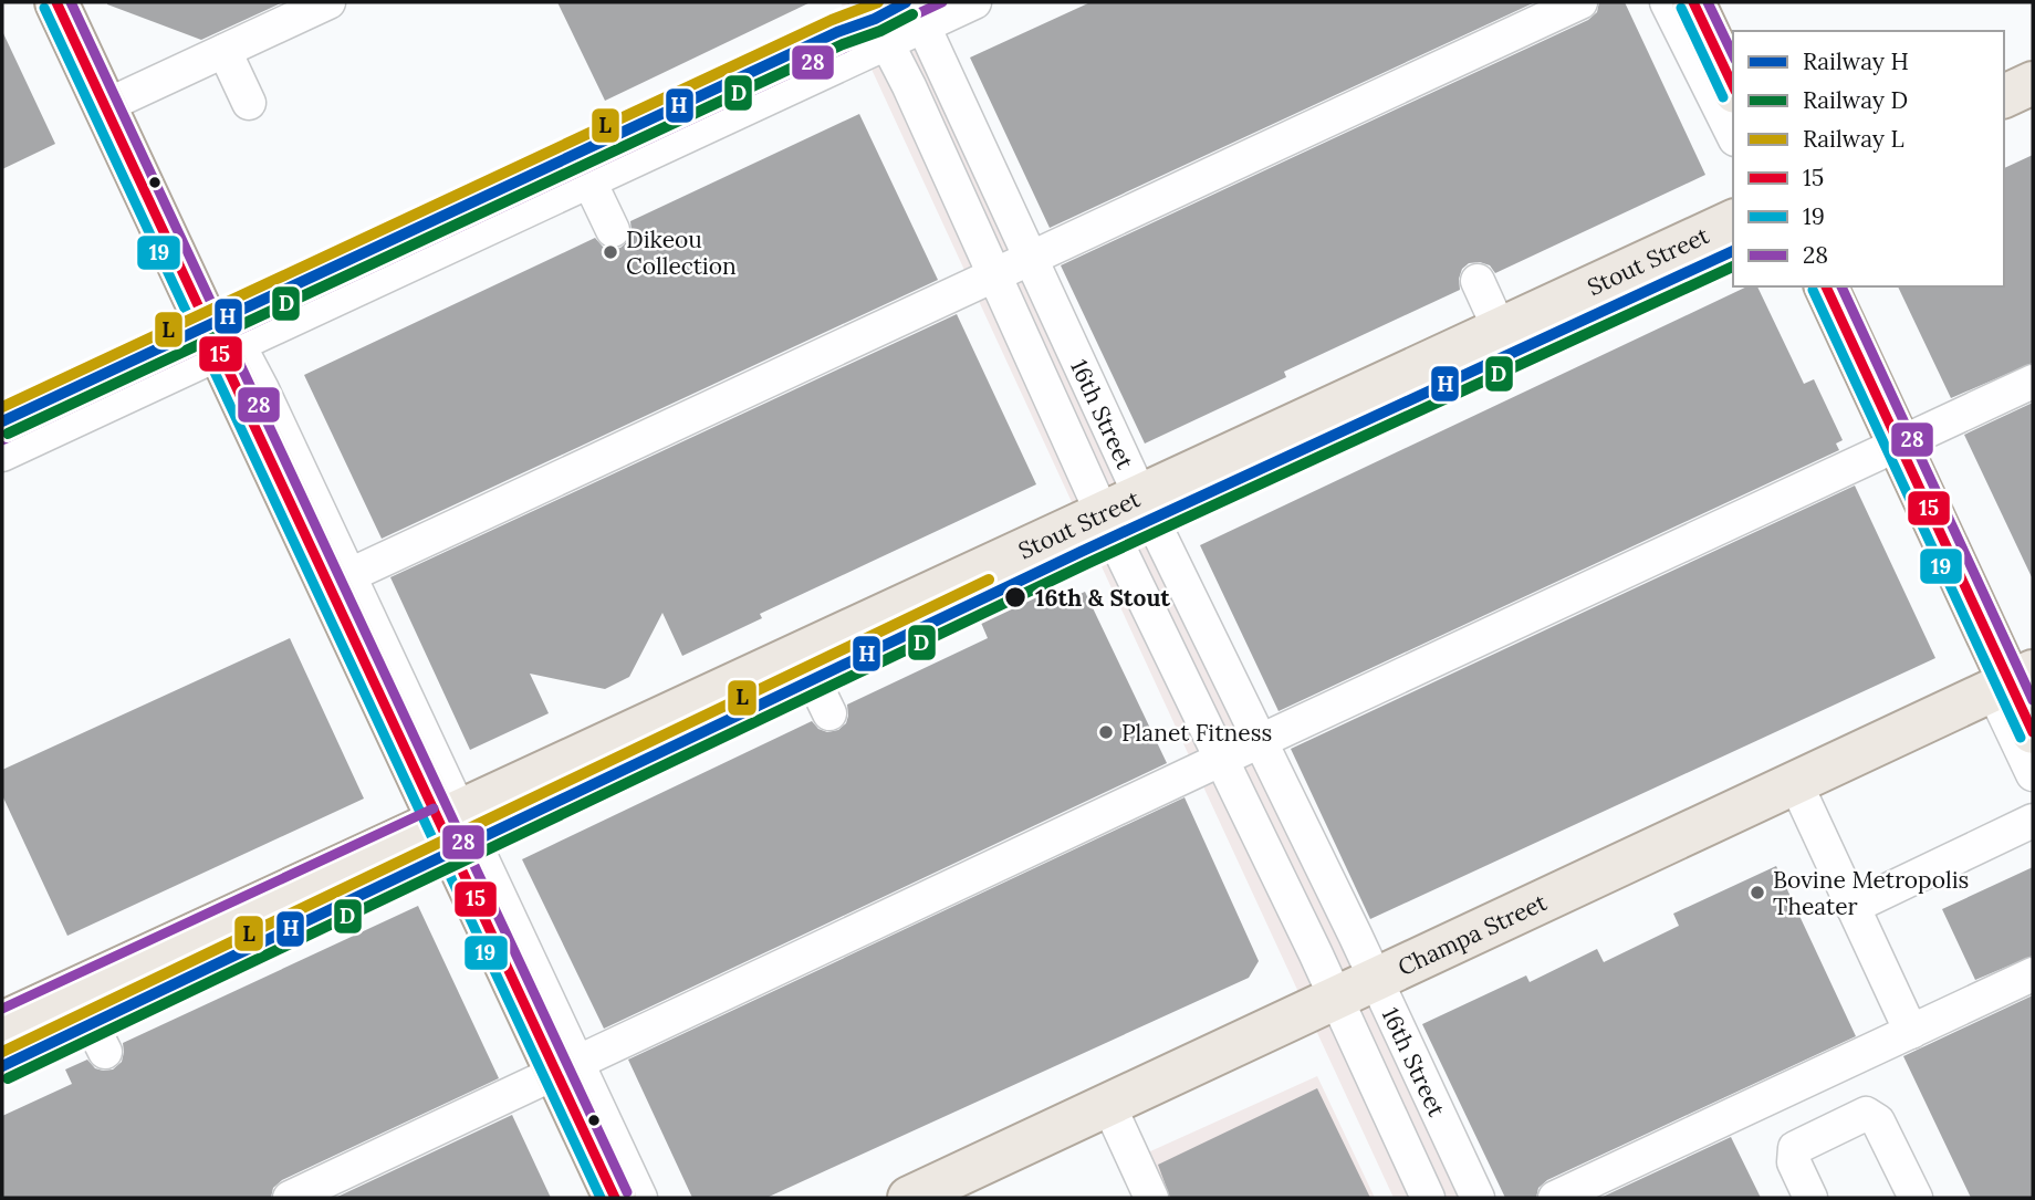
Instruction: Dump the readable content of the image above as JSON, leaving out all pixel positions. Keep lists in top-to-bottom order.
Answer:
{
  "streets": {
    "main road": ["Stout Street", "Champa Street"],
    "street": ["16th Street"]
  },
  "crossings": [
    ["Stout Street", "16th Street"],
    ["16th Street", "Champa Street"]
  ],
  "places": [
    "Dikeou Collection",
    "16th & Stout",
    "Planet Fitness",
    "Bovine Metropolis Theater"
  ],
  "lines": [
    "rail line H",
    "rail line L",
    "transit line 15",
    "transit line 28",
    "transit line 19",
    "rail line D"
  ],
  "legend": [
    "Railway H",
    "Railway D",
    "Railway L",
    "15",
    "19",
    "28"
  ]
}
